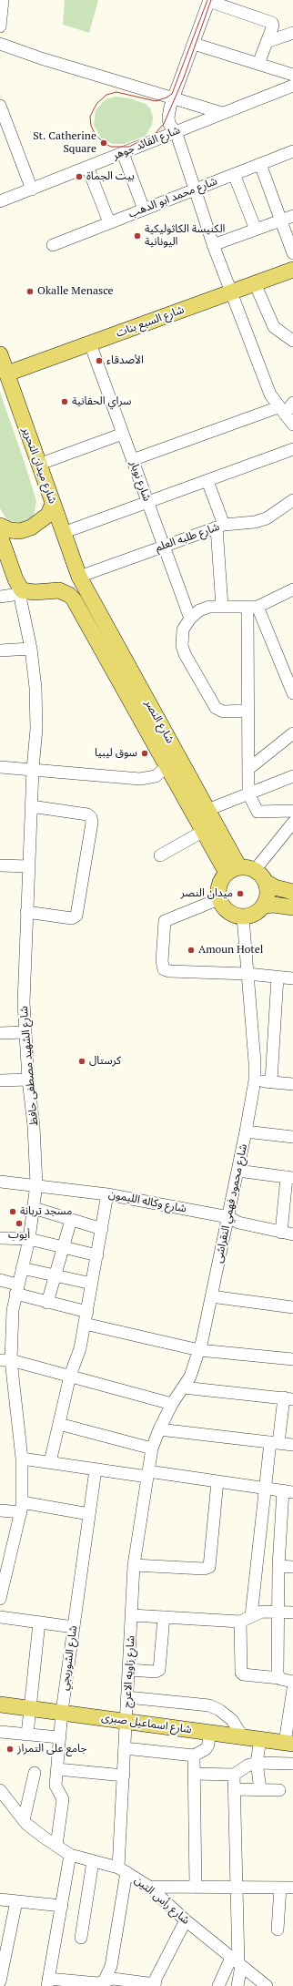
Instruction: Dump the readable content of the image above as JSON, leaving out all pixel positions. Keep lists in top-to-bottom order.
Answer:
{
  "streets": {
    "main road": [
      "شارع السبع بنات",
      "شارع ميدان التحرير",
      "شارع النصر",
      "شارع اسماعيل صبرى"
    ],
    "street": [
      "شارع القائد جوهر",
      "شارع محمد ابو الدهب",
      "شارع نوبار",
      "شارع طلبه العلم",
      "شارع الشهيد مصطفى حافظ",
      "شارع وكاله الليمون",
      "شارع محمود فهمي النقراشى",
      "شارع الشوربجي",
      "شارع زاويه الاعرج",
      "شارع رأس التين"
    ]
  },
  "crossings": [
    ["شارع السبع بنات", "شارع ميدان التحرير"],
    ["شارع السبع بنات", "شارع نوبار"],
    ["شارع ميدان التحرير", "شارع طلبه العلم"],
    ["شارع ميدان التحرير", "شارع النصر"],
    ["شارع نوبار", "شارع طلبه العلم"],
    ["شارع طلبه العلم", "شارع النصر"],
    ["شارع النصر", "شارع محمود فهمي النقراشى"],
    ["شارع الشهيد مصطفى حافظ", "شارع وكاله الليمون"],
    ["شارع وكاله الليمون", "شارع محمود فهمي النقراشى"],
    ["شارع محمود فهمي النقراشى", "شارع زاويه الاعرج"],
    ["شارع الشوربجي", "شارع اسماعيل صبرى"],
    ["شارع الشوربجي", "شارع رأس التين"],
    ["شارع زاويه الاعرج", "شارع اسماعيل صبرى"],
    ["شارع زاويه الاعرج", "شارع رأس التين"]
  ],
  "places": [
    "St. Catherine Square",
    "بيت الجماة",
    "الكنيسة الكاثوليكية اليونانية",
    "Okalle Menasce",
    "الأصدقاء",
    "سراي الحقانية",
    "سوق ليبيا",
    "ميدان النصر",
    "Amoun Hotel",
    "كرستال",
    "مسجد تربانة",
    "أيوب",
    "جامع على التمراز"
  ]
}
